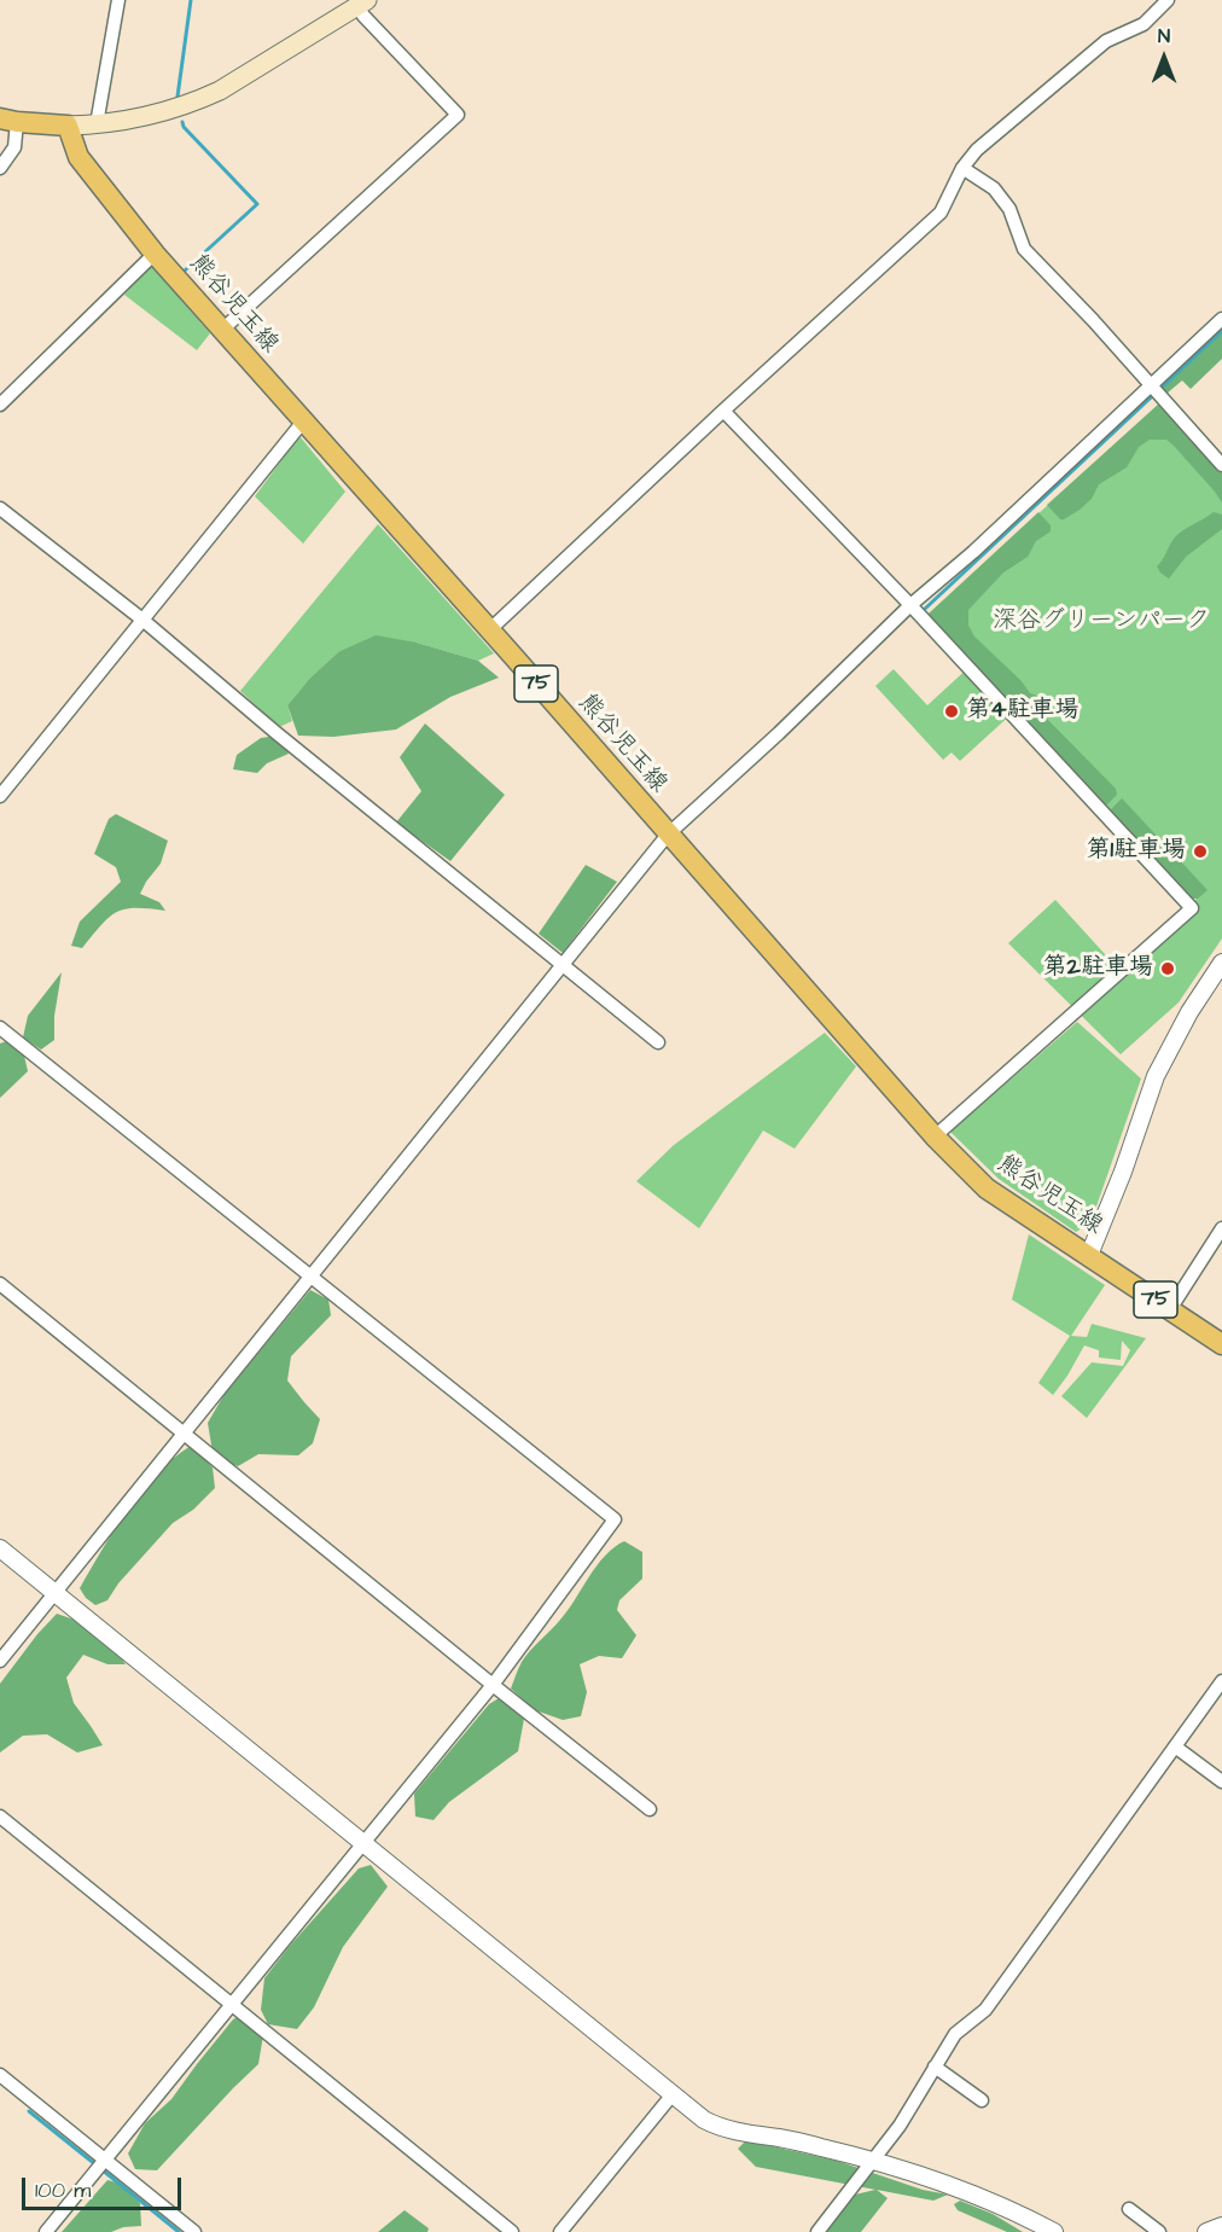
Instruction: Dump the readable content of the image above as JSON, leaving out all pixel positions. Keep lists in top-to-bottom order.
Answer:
{
  "streets": {
    "main road": ["熊谷児玉線", "75"]
  },
  "parks": ["深谷グリーンパーク"],
  "places": ["第4駐車場", "第1駐車場", "第2駐車場"],
  "scale_bar": "100 m",
  "north": "top"
}
